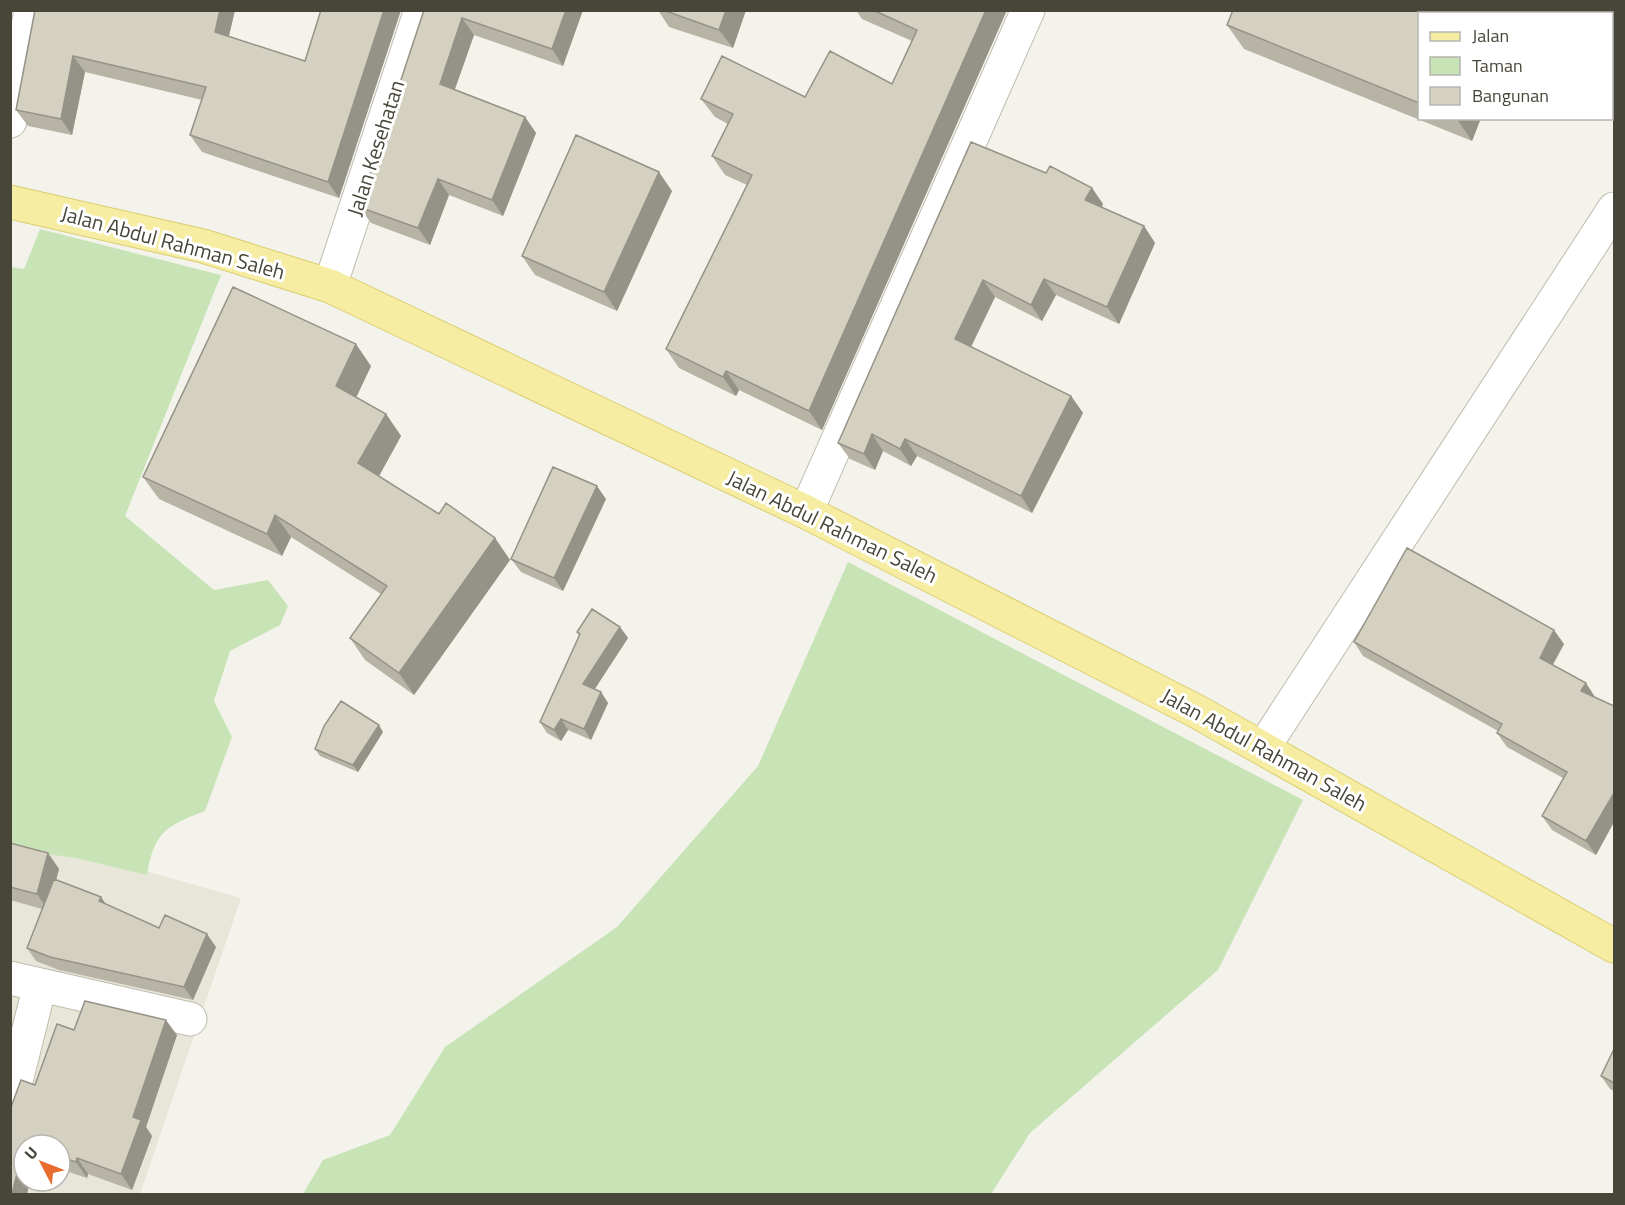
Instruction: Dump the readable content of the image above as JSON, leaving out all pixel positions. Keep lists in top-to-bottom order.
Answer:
{
  "streets": {
    "main road": ["Jalan Abdul Rahman Saleh"],
    "street": ["Jalan Kesehatan"]
  },
  "crossings": [
    ["Jalan Kesehatan", "Jalan Abdul Rahman Saleh"]
  ],
  "legend": ["Jalan", "Taman", "Bangunan"],
  "north": "top left"
}
